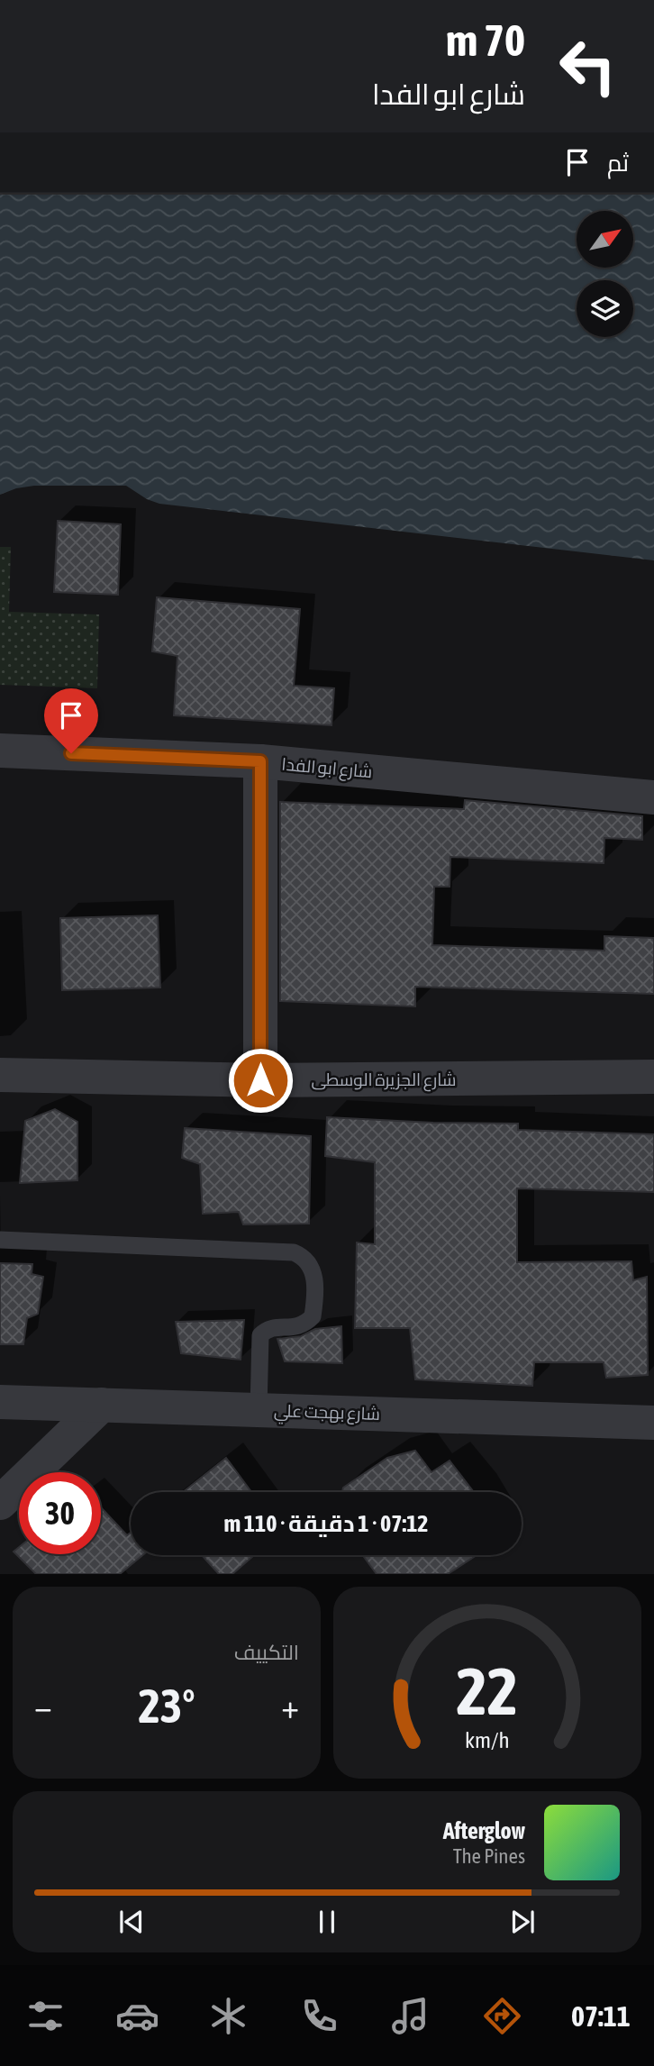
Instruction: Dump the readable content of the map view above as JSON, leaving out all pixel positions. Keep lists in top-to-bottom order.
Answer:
{
  "streets": {
    "street": ["شارع ابو الفدا", "شارع الجزيرة الوسطى", "شارع بهجت علي"]
  },
  "north": "top right",
  "page": {
    "turn": ["70 m", "شارع ابو الفدا"],
    "then": "ثم",
    "limit": "30",
    "trip": "07:12 · 1 دقيقة · 110 m",
    "tile": "التكييف",
    "heat": ["−", "23°", "+"],
    "song": ["Afterglow", "The Pines"],
    "tabs": "07:11",
    "gauge": ["22", "km/h"]
  }
}
